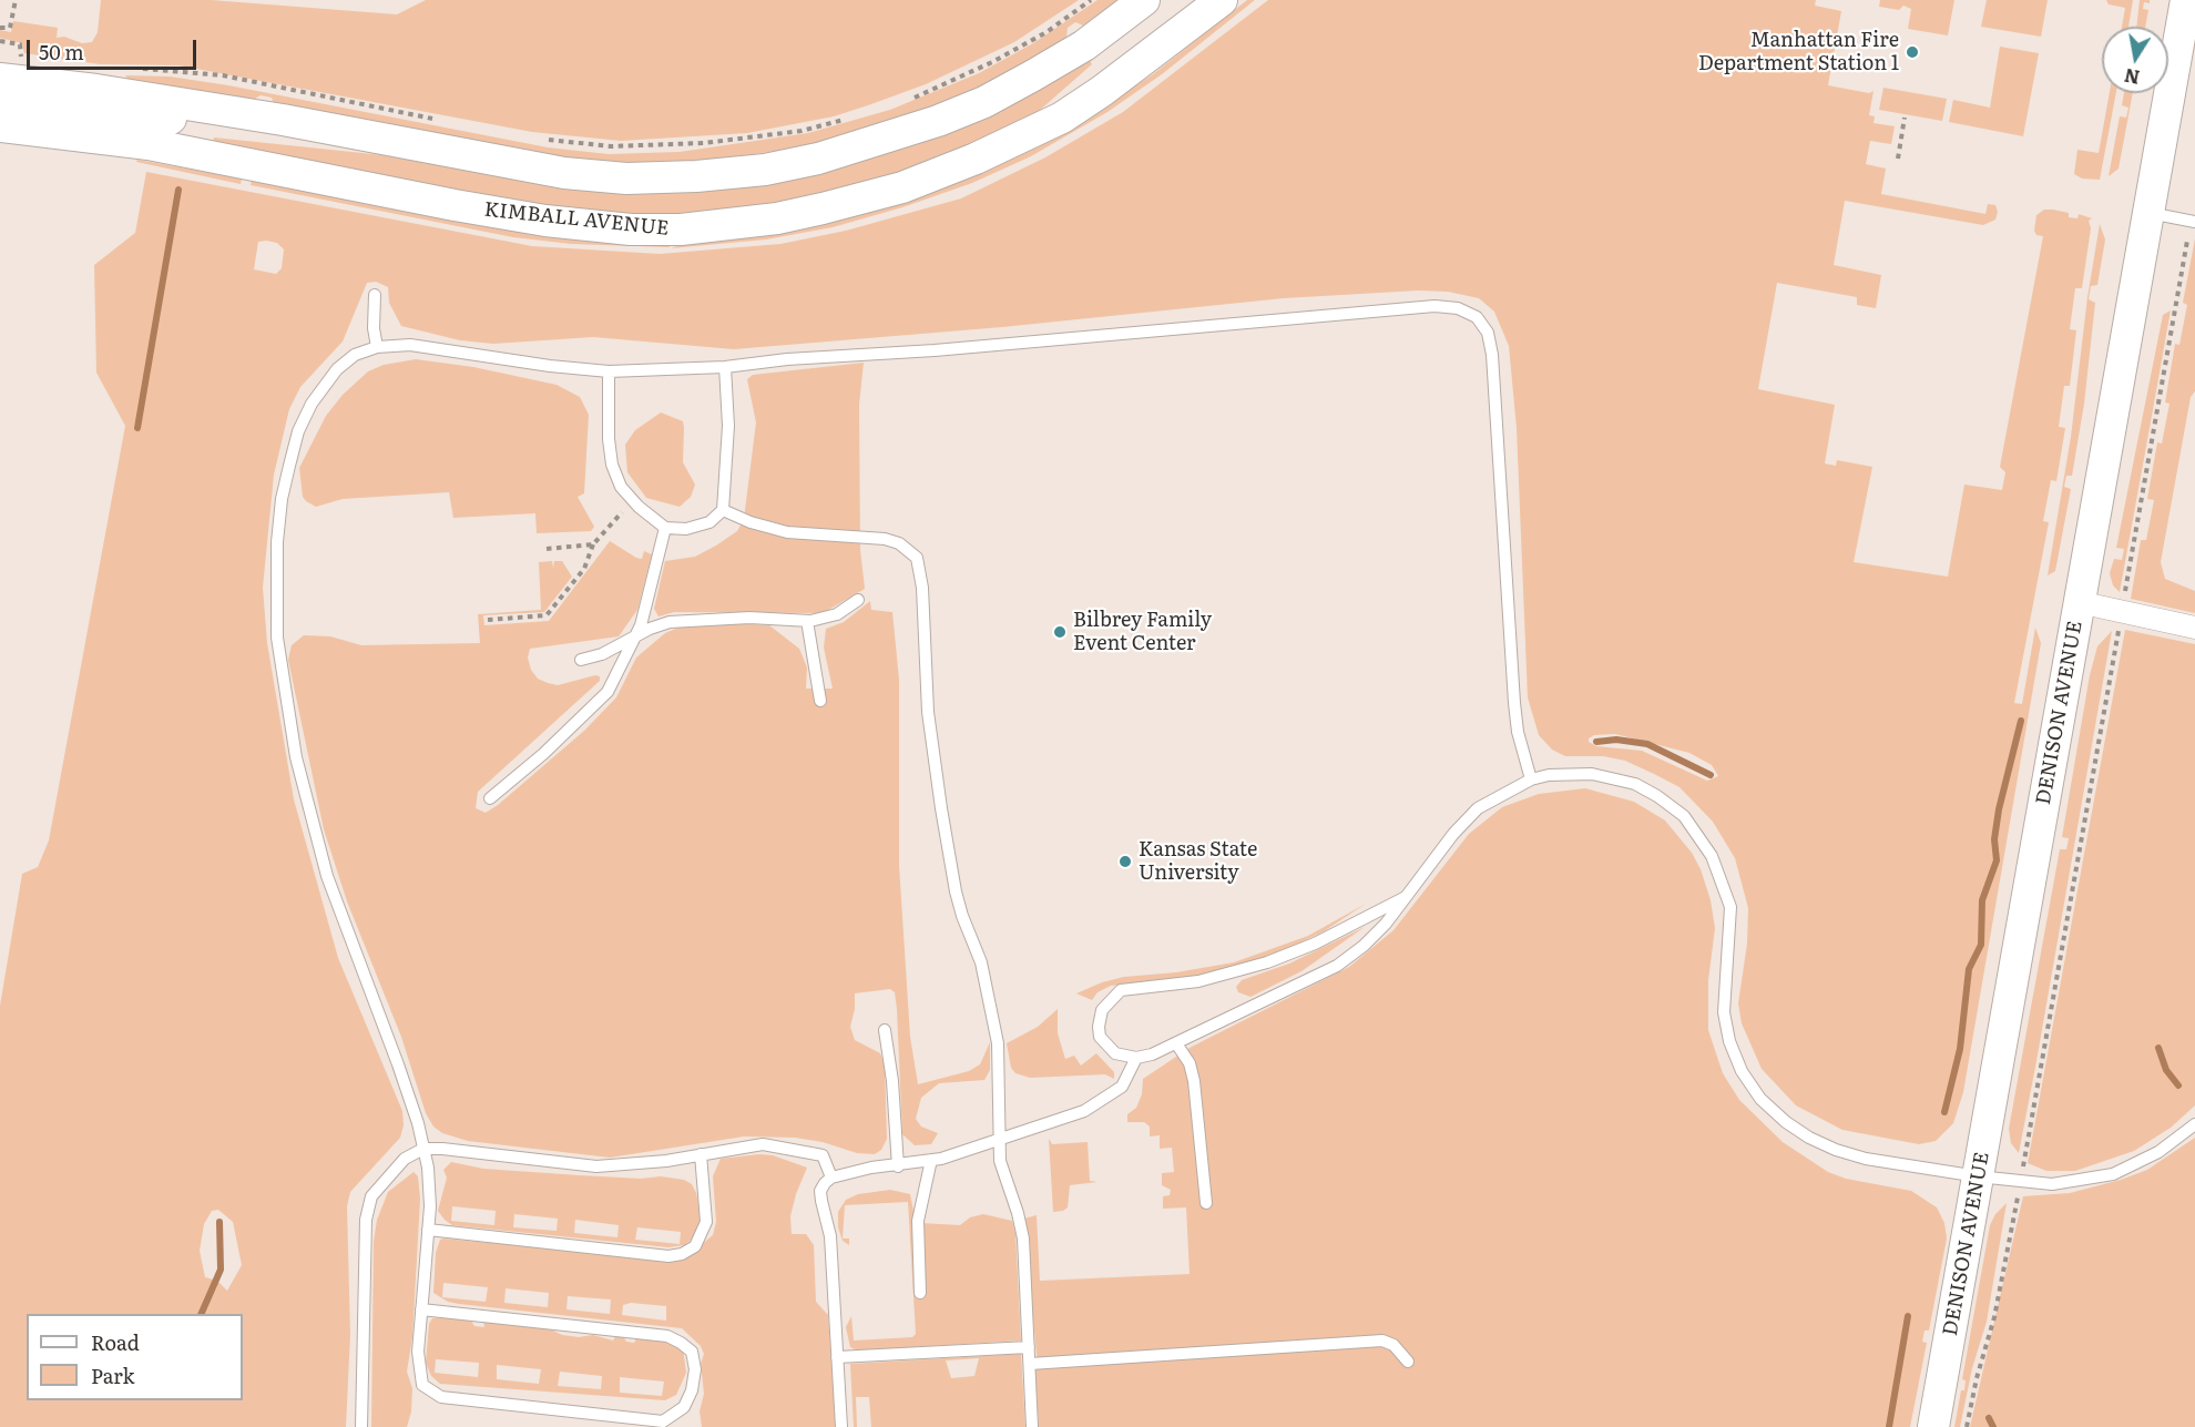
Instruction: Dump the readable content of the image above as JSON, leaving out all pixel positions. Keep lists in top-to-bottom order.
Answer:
{
  "streets": {
    "main road": ["KIMBALL AVENUE", "DENISON AVENUE"]
  },
  "places": ["Manhattan Fire Department Station 1", "Bilbrey Family Event Center", "Kansas State University"],
  "legend": ["Road", "Park"],
  "scale_bar": "50 m",
  "north": "bottom"
}
